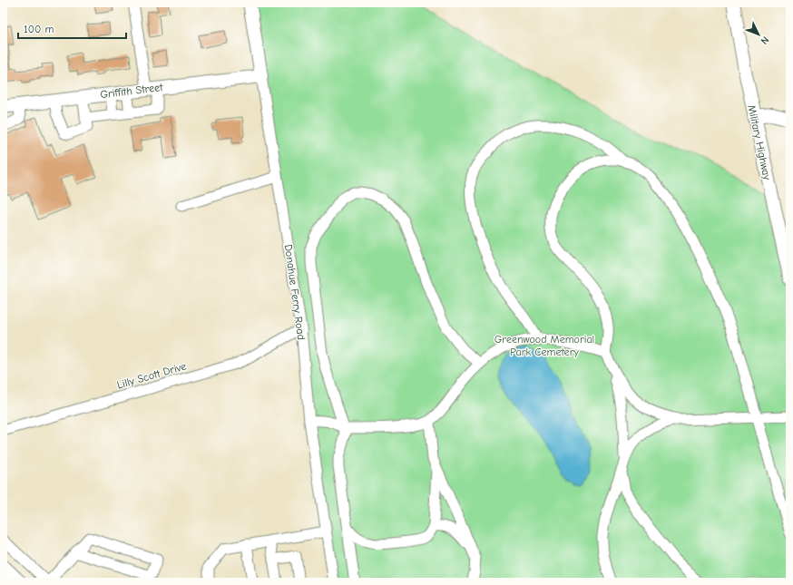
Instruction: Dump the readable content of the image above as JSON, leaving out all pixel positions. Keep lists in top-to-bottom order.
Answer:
{
  "streets": {
    "main road": ["Griffith Street", "Military Highway", "Donahue Ferry Road"],
    "street": ["Lilly Scott Drive"]
  },
  "crossings": [
    ["Griffith Street", "Donahue Ferry Road"],
    ["Donahue Ferry Road", "Lilly Scott Drive"]
  ],
  "parks": ["Greenwood Memorial Park Cemetery"],
  "scale_bar": "100 m",
  "north": "bottom right"
}
